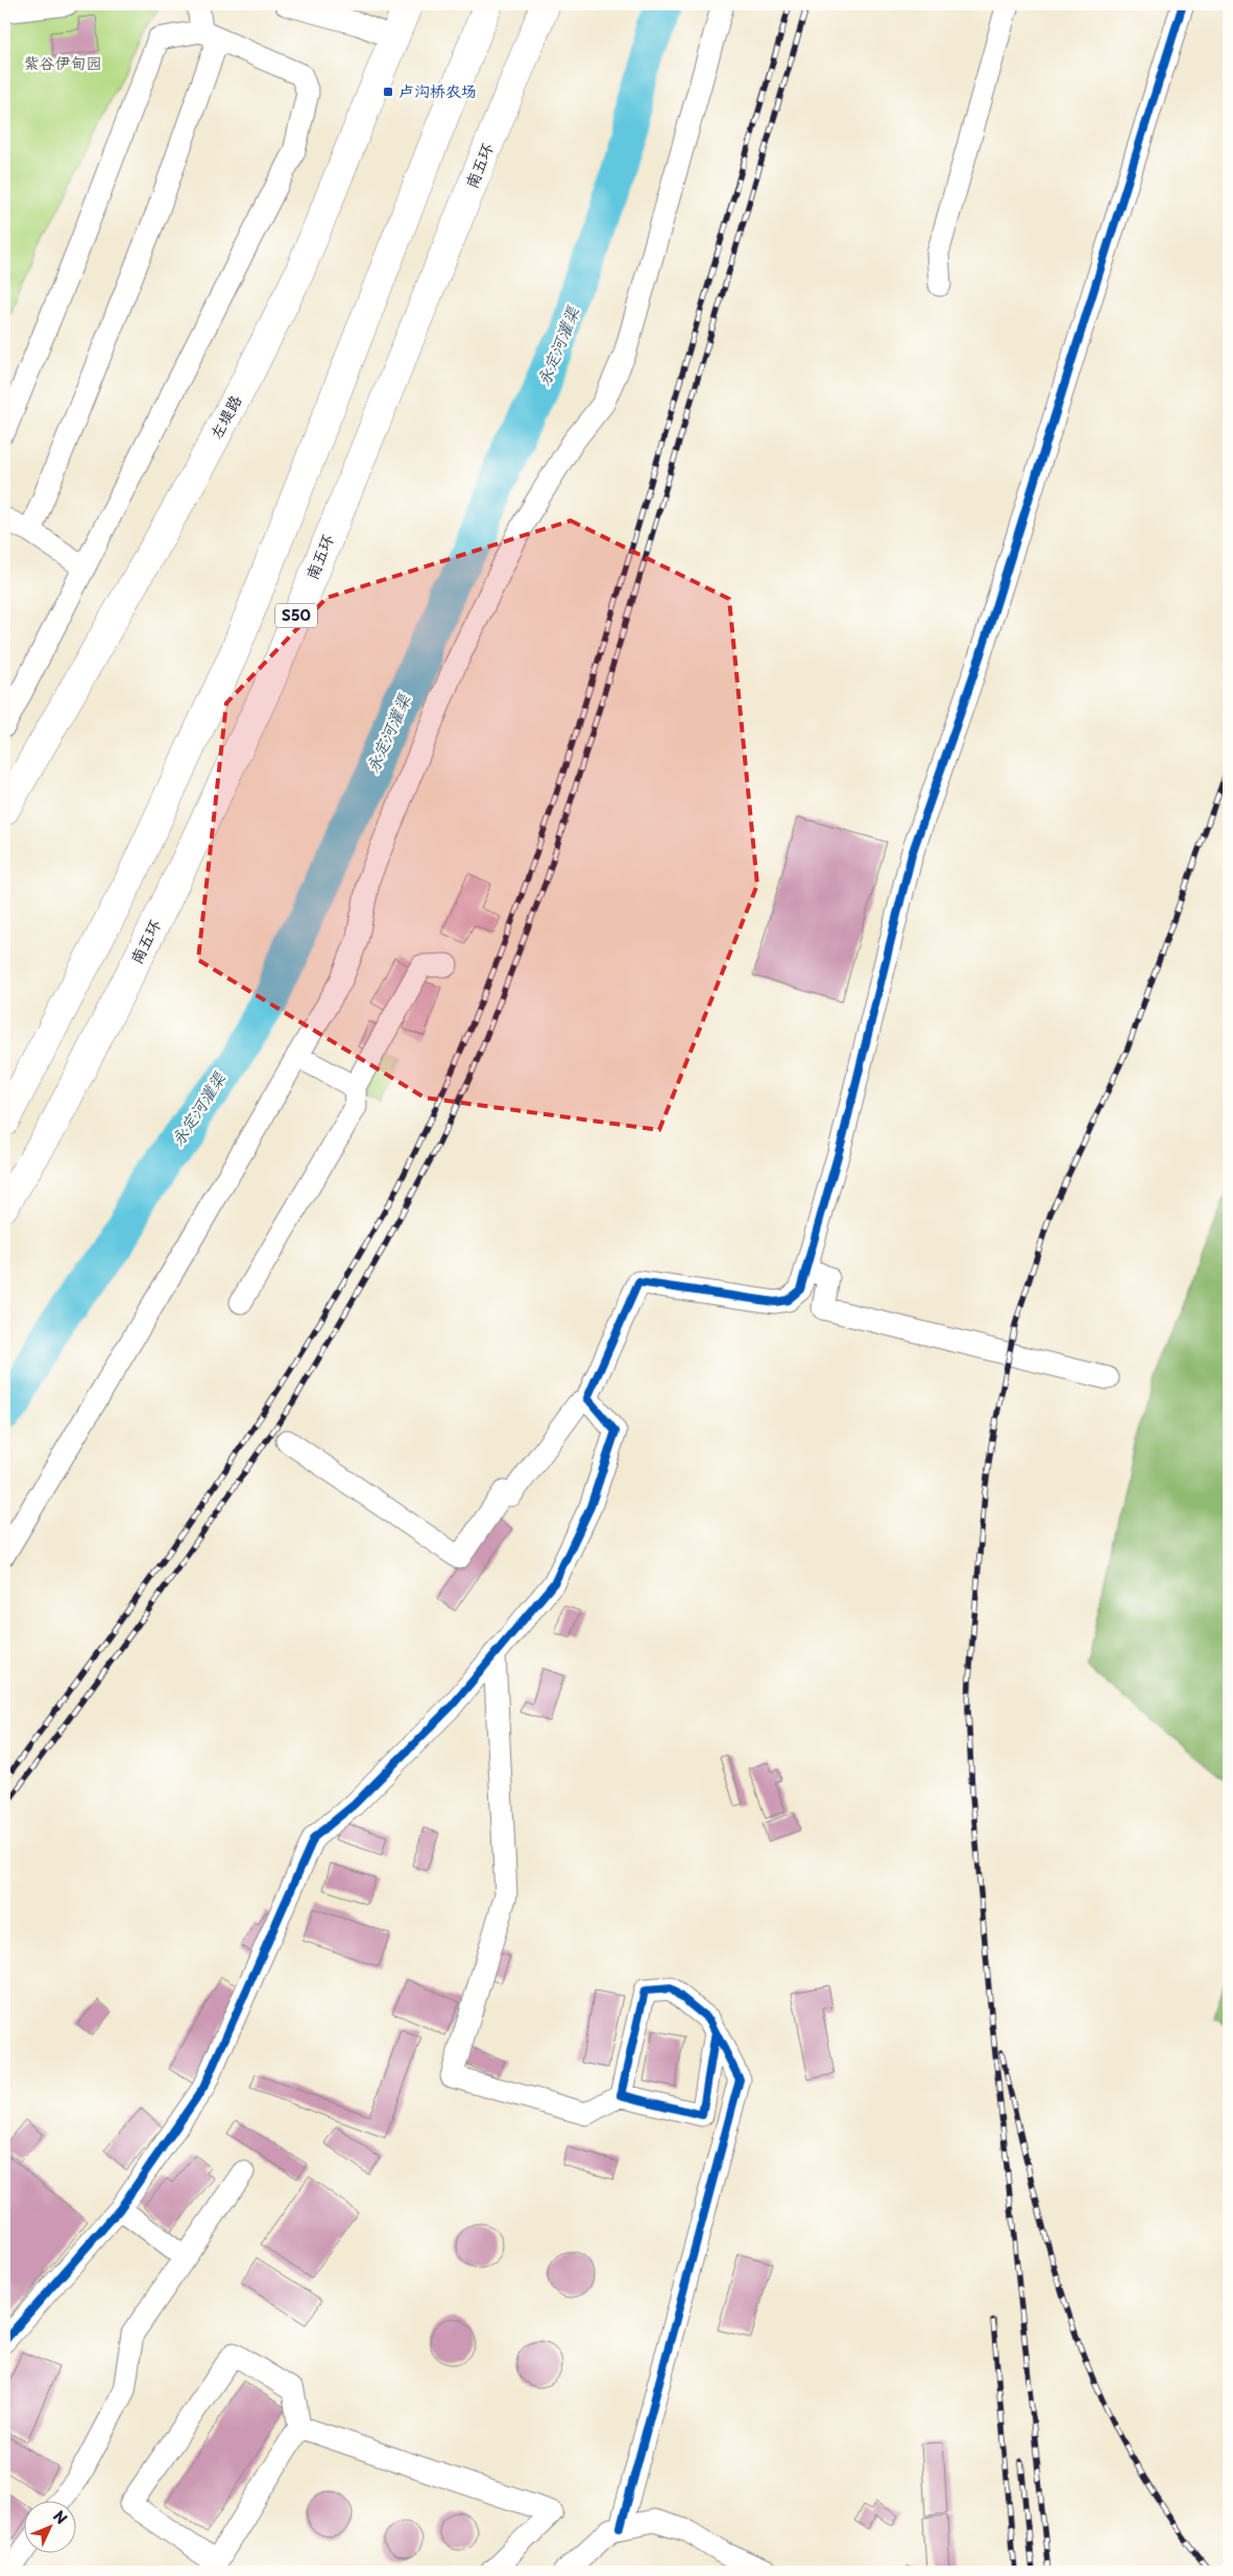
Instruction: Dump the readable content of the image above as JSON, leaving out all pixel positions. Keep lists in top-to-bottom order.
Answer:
{
  "streets": {
    "main road": ["南五环", "左堤路", "S50"]
  },
  "water": ["永定河灌渠"],
  "parks": ["紫谷伊甸园"],
  "places": {
    "transit": ["卢沟桥农场"]
  },
  "north": "top right"
}
